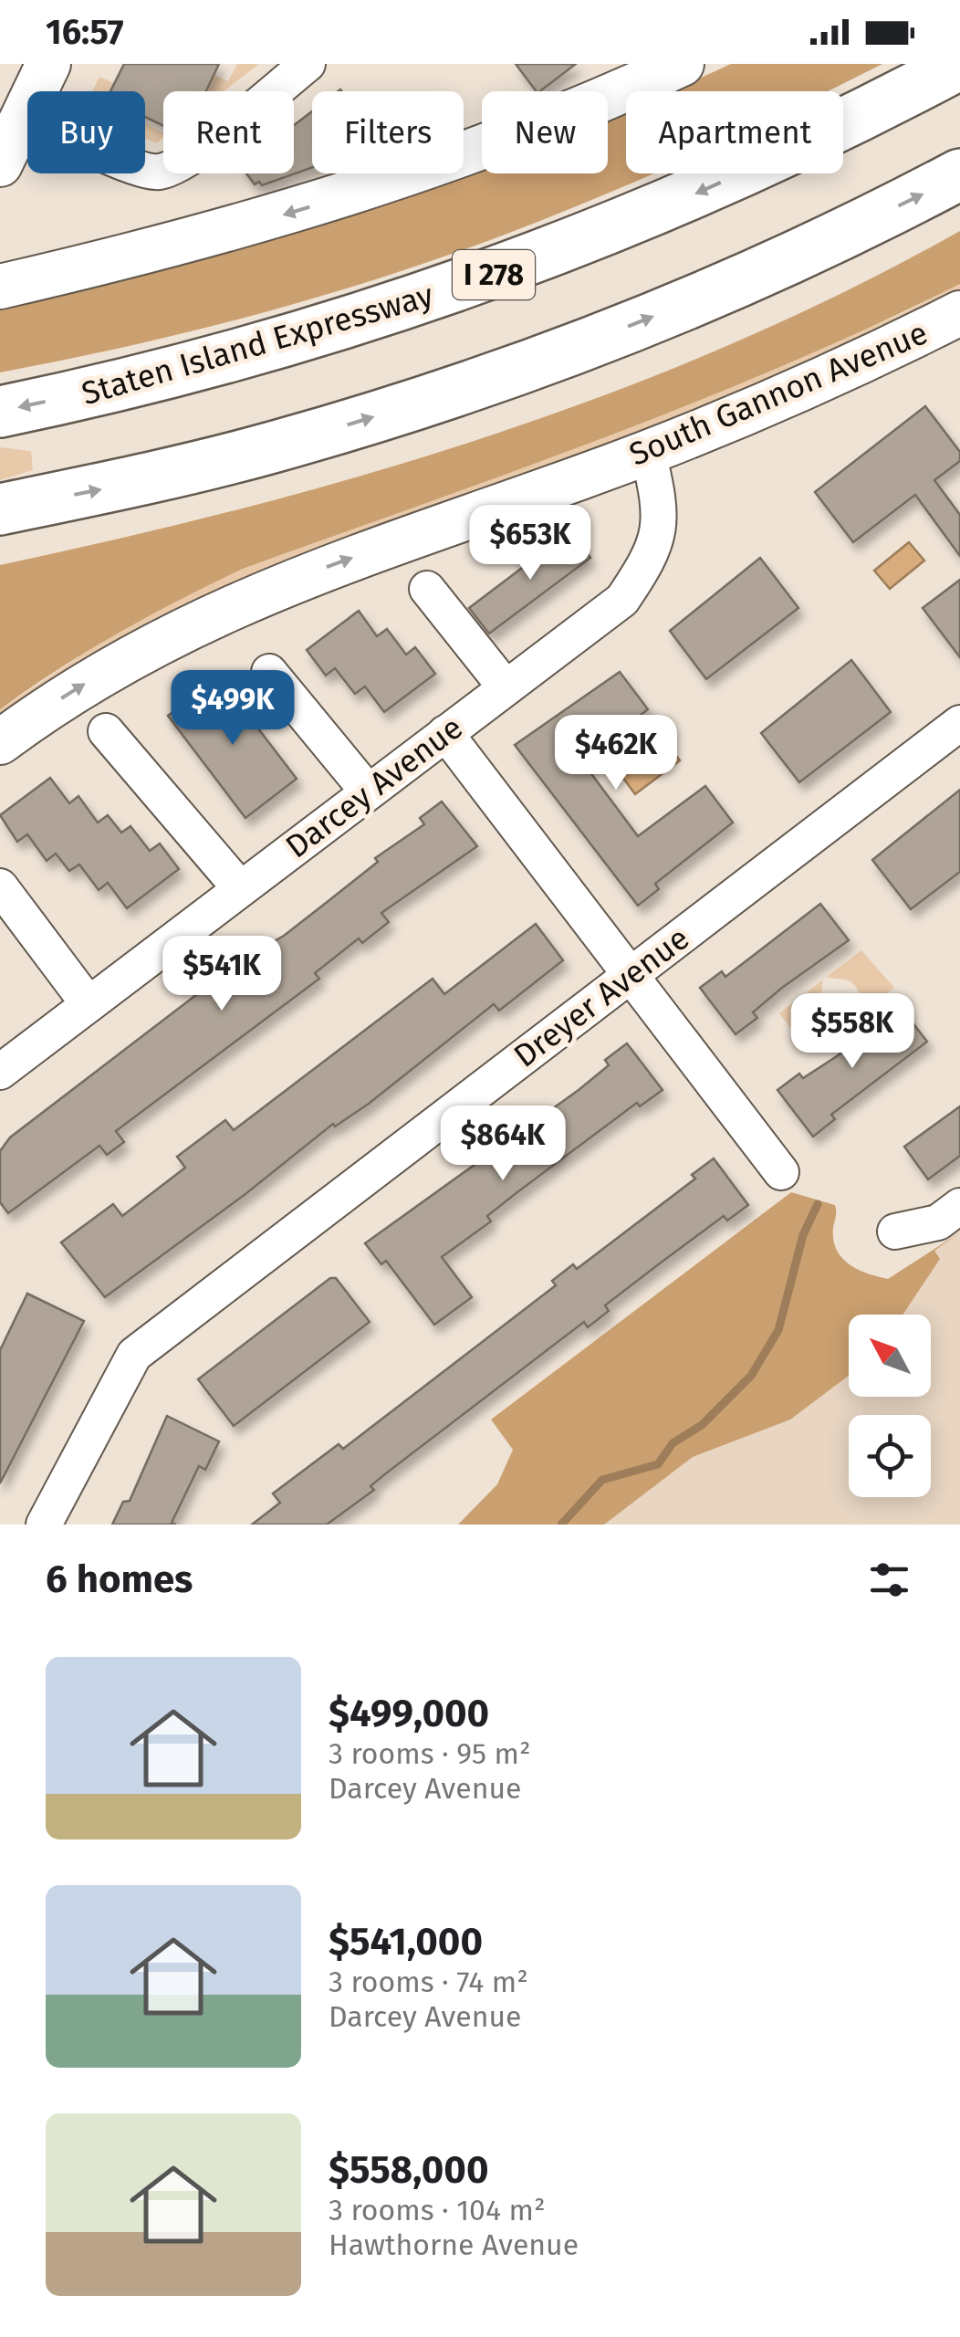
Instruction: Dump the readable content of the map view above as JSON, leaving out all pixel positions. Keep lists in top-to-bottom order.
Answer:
{
  "streets": {
    "highway": ["I 278", "Staten Island Expressway"],
    "main road": ["South Gannon Avenue"],
    "street": ["Darcey Avenue", "Dreyer Avenue"]
  },
  "crossings": [
    ["South Gannon Avenue", "Darcey Avenue"]
  ],
  "north": "top left",
  "page": {
    "status": "16:57",
    "chip": [
      "Buy",
      "Rent",
      "Filters",
      "New",
      "Apartment"
    ],
    "price": [
      "$653K",
      "$499K",
      "$462K",
      "$541K",
      "$558K",
      "$864K"
    ],
    "heading": "6 homes",
    "list": [
      {
        "name": "$499,000",
        "note": "3 rooms · 95 m² · Darcey Avenue"
      },
      {
        "name": "$541,000",
        "note": "3 rooms · 74 m² · Darcey Avenue"
      },
      {
        "name": "$558,000",
        "note": "3 rooms · 104 m² · Hawthorne Avenue"
      }
    ]
  }
}
